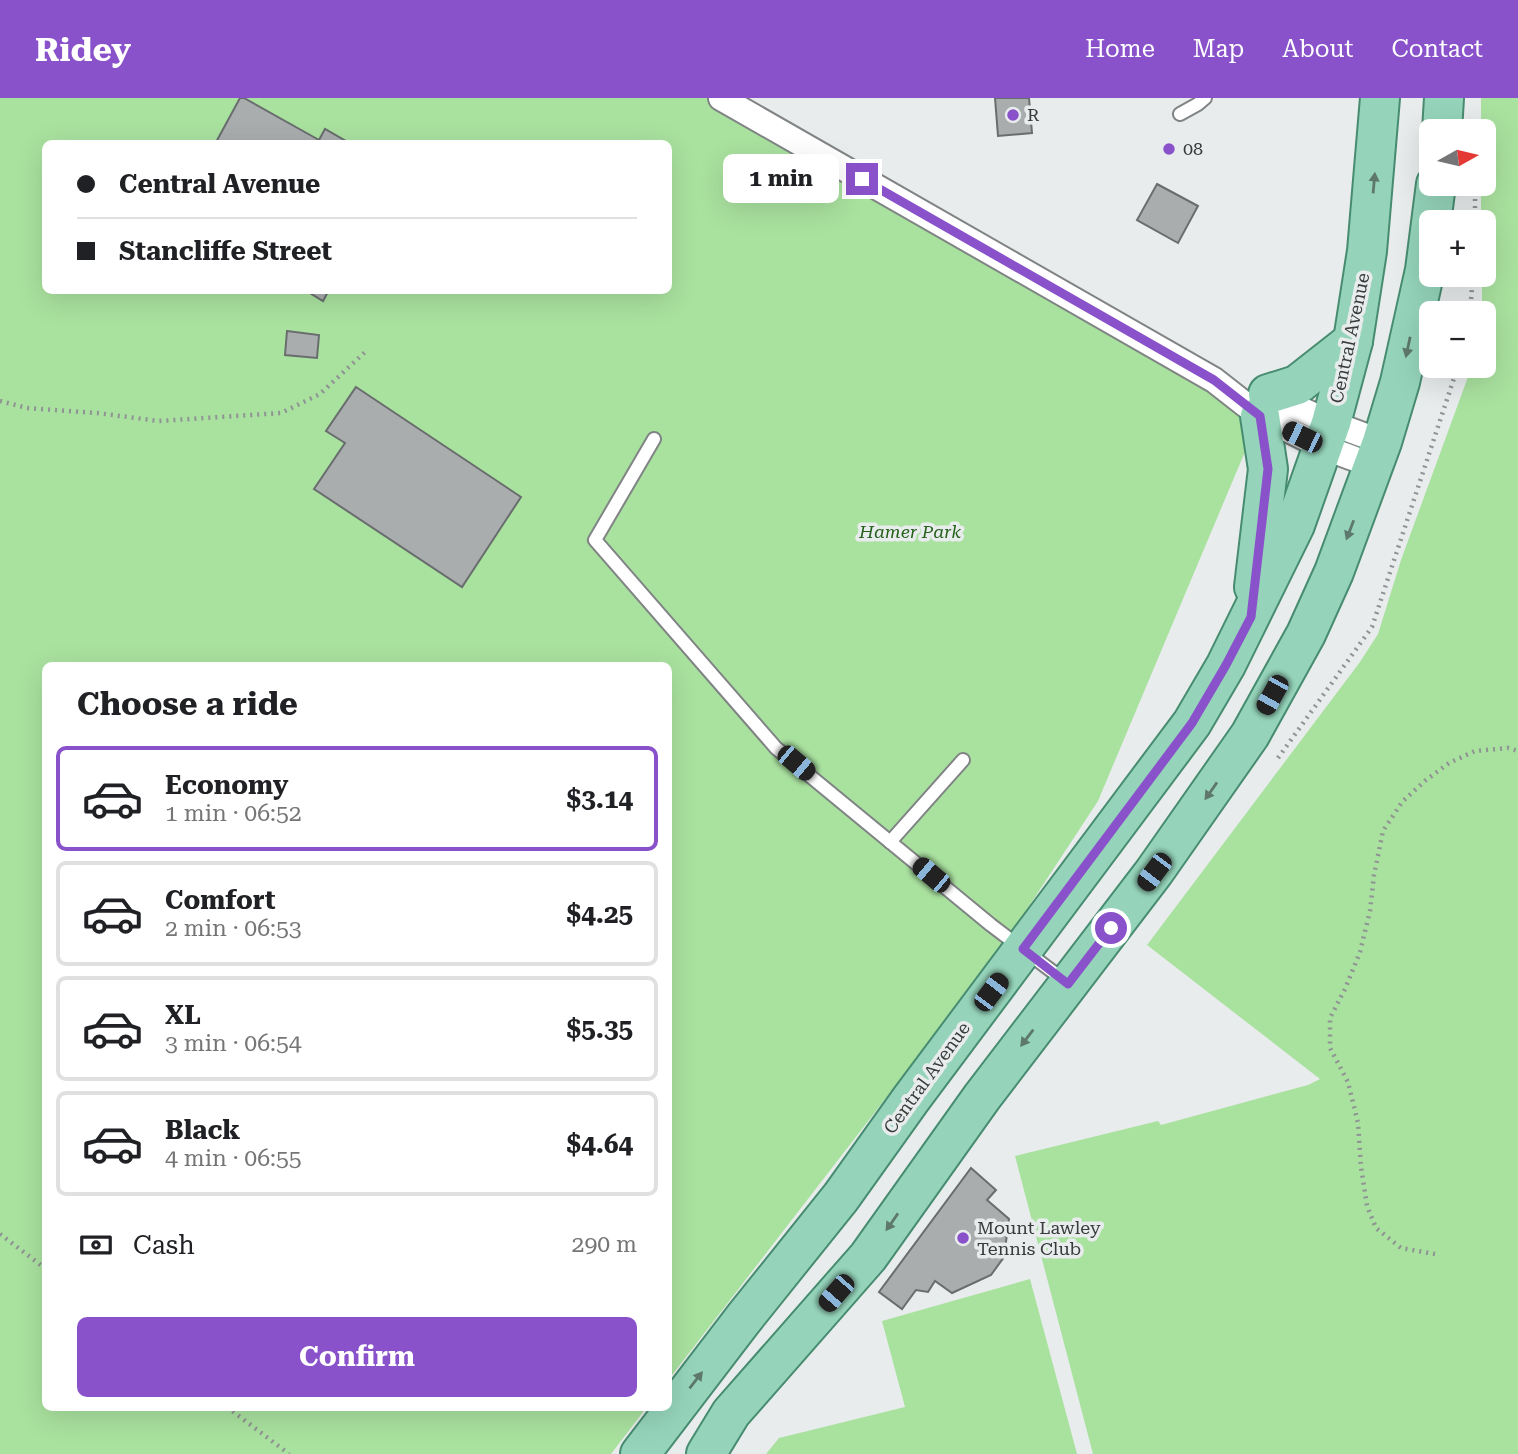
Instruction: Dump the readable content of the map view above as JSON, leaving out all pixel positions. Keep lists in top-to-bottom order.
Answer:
{
  "streets": {
    "main road": ["Central Avenue"]
  },
  "parks": ["Hamer Park"],
  "places": ["R", "08", "Mount Lawley Tennis Club"],
  "north": "right",
  "page": {
    "header": "Ridey",
    "nav": [
      "Home",
      "Map",
      "About",
      "Contact"
    ],
    "map_buttons": ["+", "−"],
    "banner": ["Central Avenue", "Stancliffe Street"],
    "bubble": "1 min",
    "heading": "Choose a ride",
    "list": [
      {
        "name": "Economy",
        "note": "1 min · 06:52",
        "value": "$3.14"
      },
      {
        "name": "Comfort",
        "note": "2 min · 06:53",
        "value": "$4.25"
      },
      {
        "name": "XL",
        "note": "3 min · 06:54",
        "value": "$5.35"
      },
      {
        "name": "Black",
        "note": "4 min · 06:55",
        "value": "$4.64"
      }
    ],
    "pay": ["Cash", "290 m"],
    "buttons": "Confirm"
  }
}
